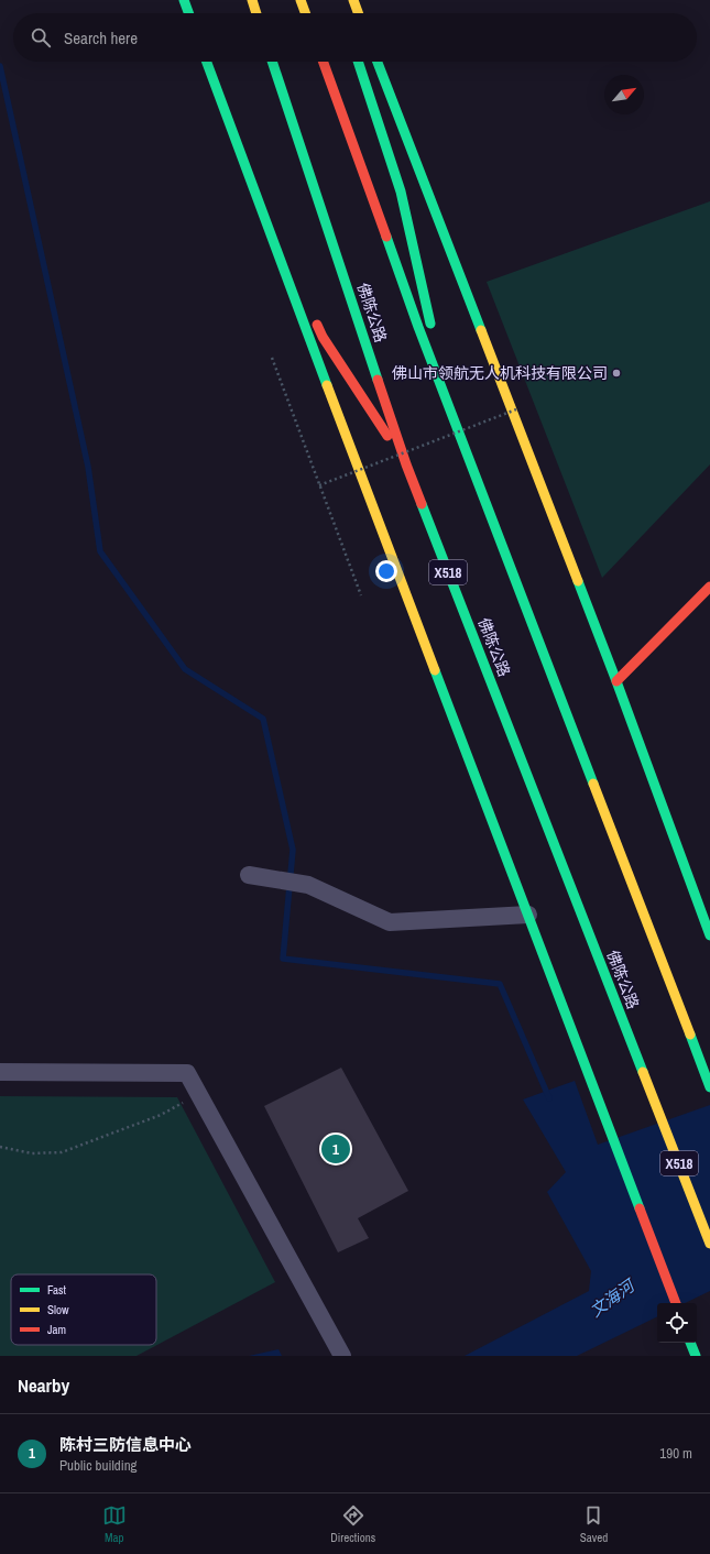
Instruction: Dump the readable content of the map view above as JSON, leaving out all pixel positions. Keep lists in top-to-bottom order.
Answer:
{
  "streets": {
    "main road": ["佛陈公路", "X518"]
  },
  "water": ["文海河"],
  "places": ["佛山市领航无人机科技有限公司"],
  "legend": ["Fast", "Slow", "Jam"],
  "north": "top right",
  "page": {
    "search": "Search here",
    "pins": "1",
    "heading": "Nearby",
    "list": [
      {
        "mark": "1",
        "name": "陈村三防信息中心",
        "note": "Public building",
        "value": "190 m"
      }
    ],
    "nav": ["Map", "Directions", "Saved"]
  }
}
